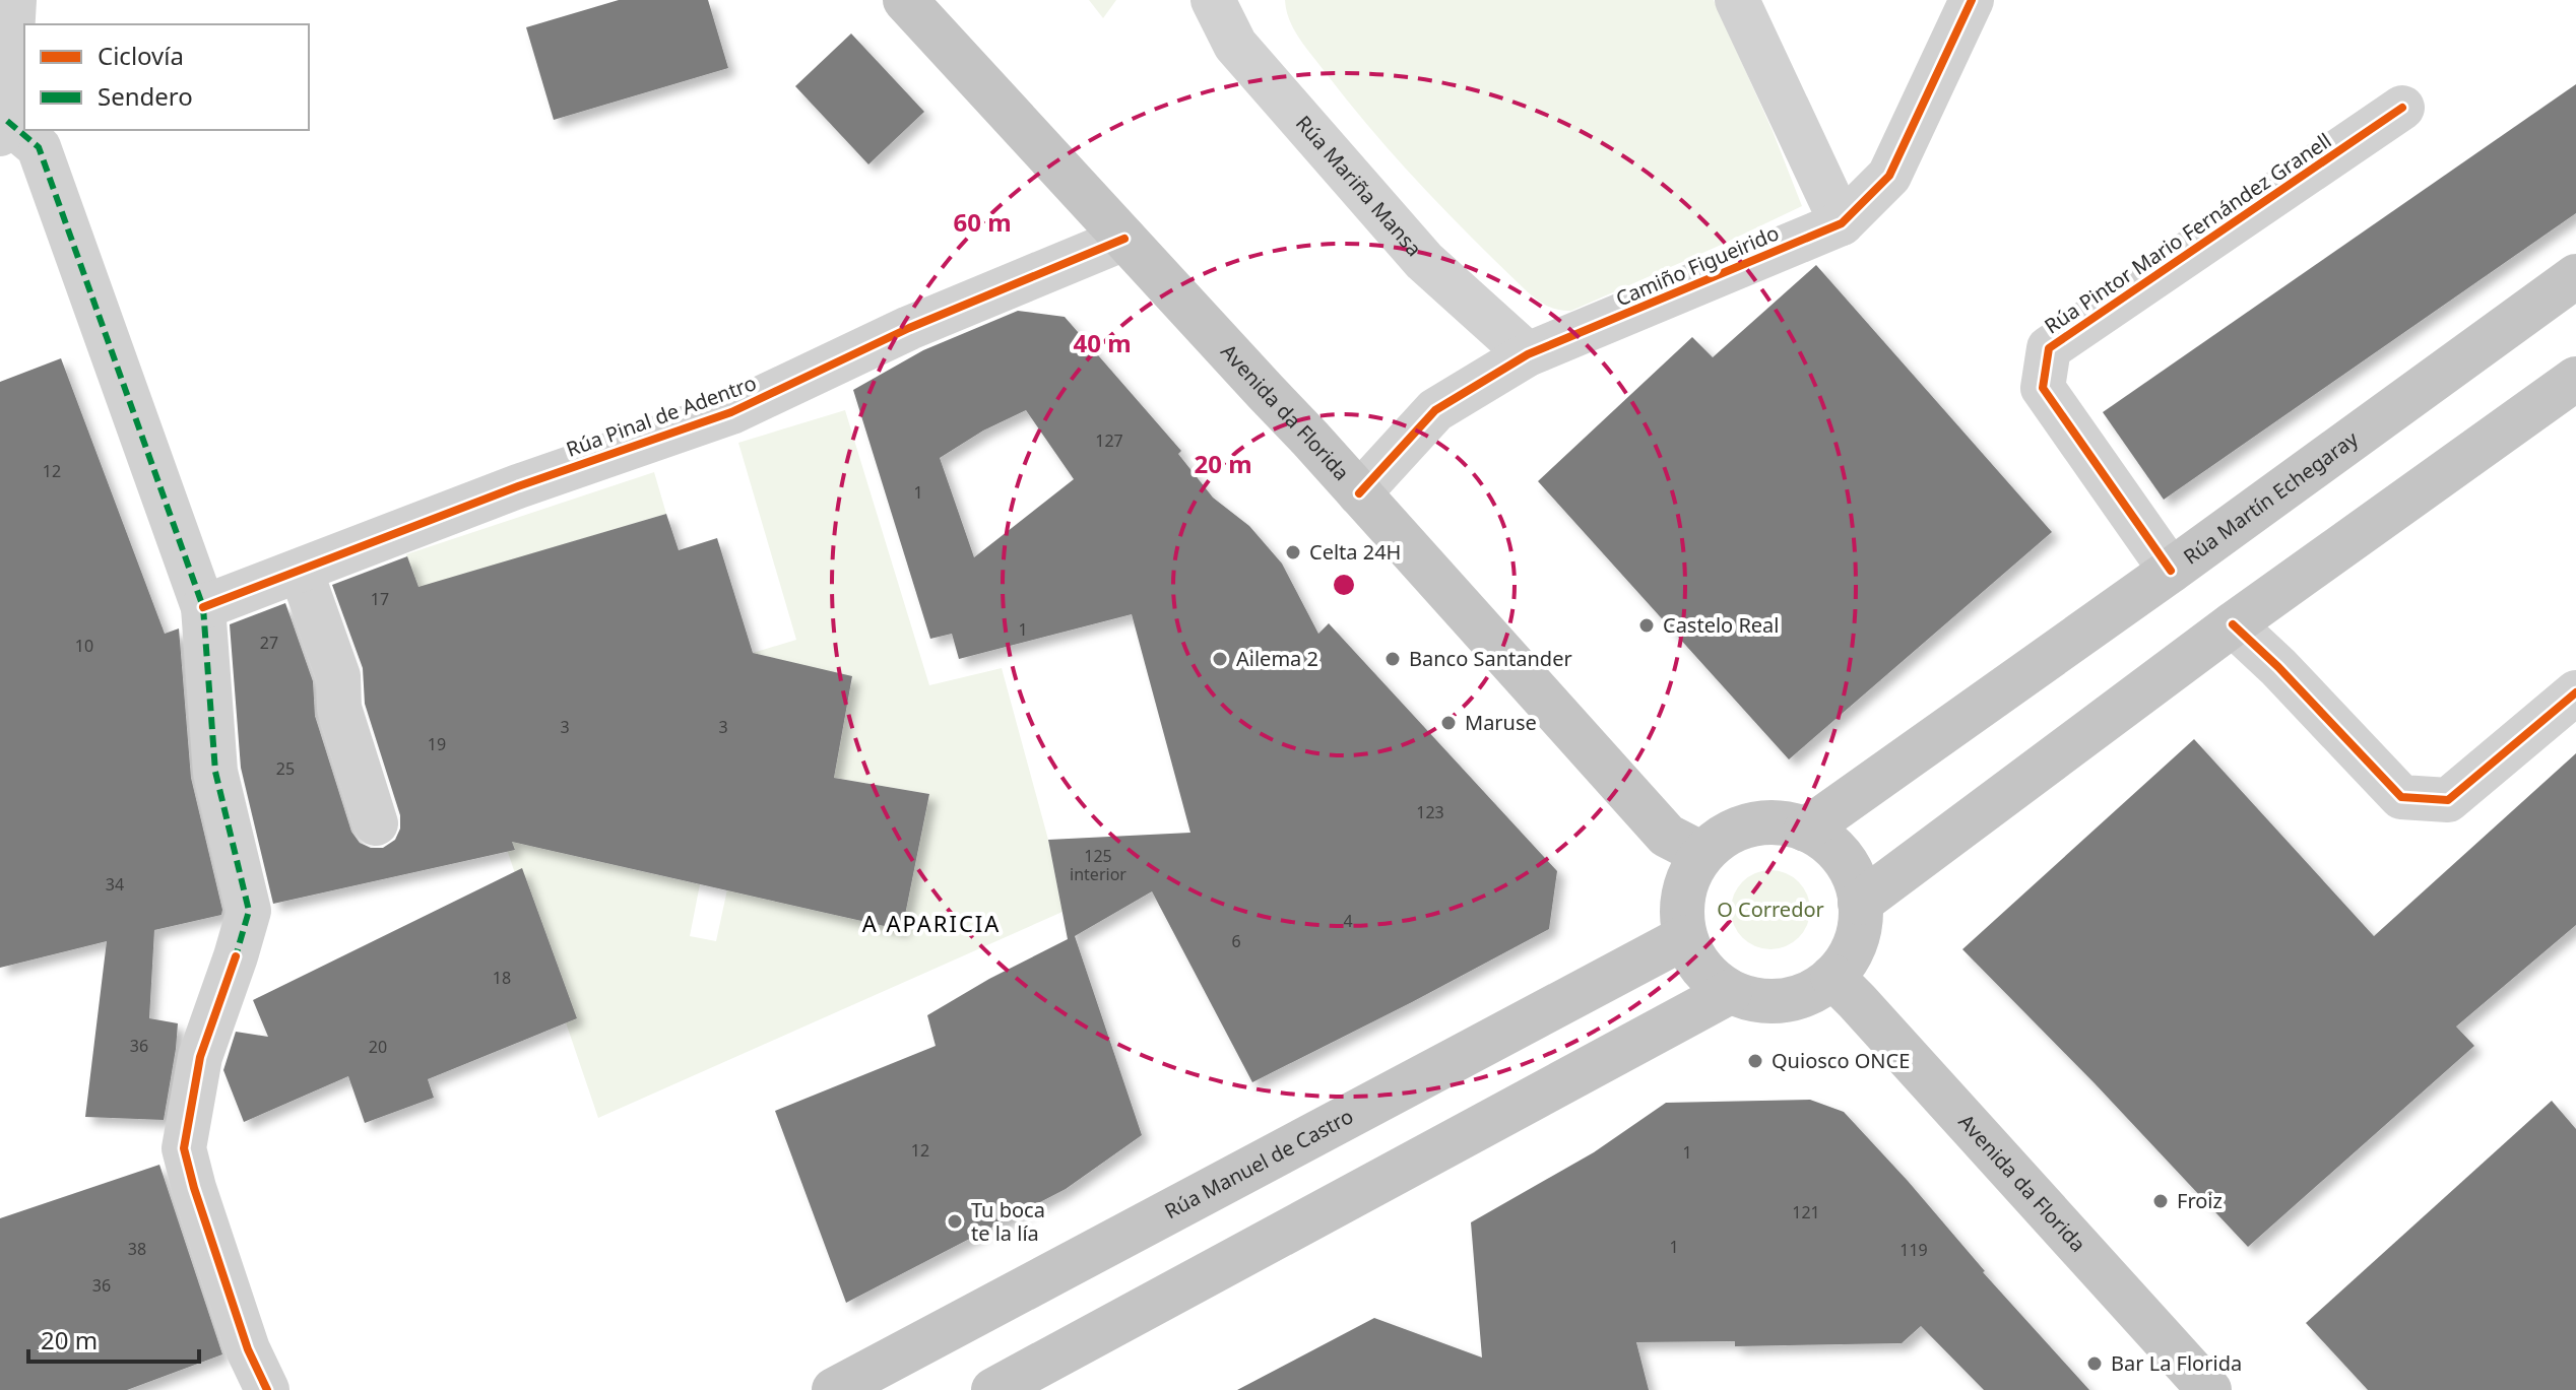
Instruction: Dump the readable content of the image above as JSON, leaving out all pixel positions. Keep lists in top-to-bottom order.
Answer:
{
  "streets": {
    "main road": ["Avenida da Florida", "Rúa Martín Echegaray", "Rúa Manuel de Castro"],
    "street": [
      "Rúa Mariña Mansa",
      "Rúa Pintor Mario Fernández Granell",
      "Camiño Figueirido",
      "Rúa Pinal de Adentro"
    ]
  },
  "crossings": [
    ["Rúa Mariña Mansa", "Camiño Figueirido"],
    ["Rúa Pintor Mario Fernández Granell", "Rúa Martín Echegaray"],
    ["Camiño Figueirido", "Avenida da Florida"],
    ["Avenida da Florida", "Rúa Pinal de Adentro"],
    ["Avenida da Florida", "Rúa Martín Echegaray"],
    ["Avenida da Florida", "Rúa Manuel de Castro"],
    ["Rúa Martín Echegaray", "Rúa Manuel de Castro"]
  ],
  "districts": ["A APARICIA"],
  "parks": ["O Corredor"],
  "places": [
    "Celta 24H",
    "Castelo Real",
    "Ailema 2",
    "Banco Santander",
    "Maruse",
    "Quiosco ONCE",
    "Froiz",
    "Tu boca te la lía",
    "Bar La Florida"
  ],
  "house_numbers": [
    "127",
    "12",
    "1",
    "17",
    "1",
    "27",
    "10",
    "3",
    "3",
    "19",
    "25",
    "123",
    "125 interior",
    "34",
    "4",
    "6",
    "18",
    "36",
    "20",
    "12",
    "1",
    "121",
    "1",
    "38",
    "119",
    "36"
  ],
  "legend": ["Ciclovía", "Sendero"],
  "scale_bar": "20 m",
  "rings": ["60 m", "40 m", "20 m"]
}
